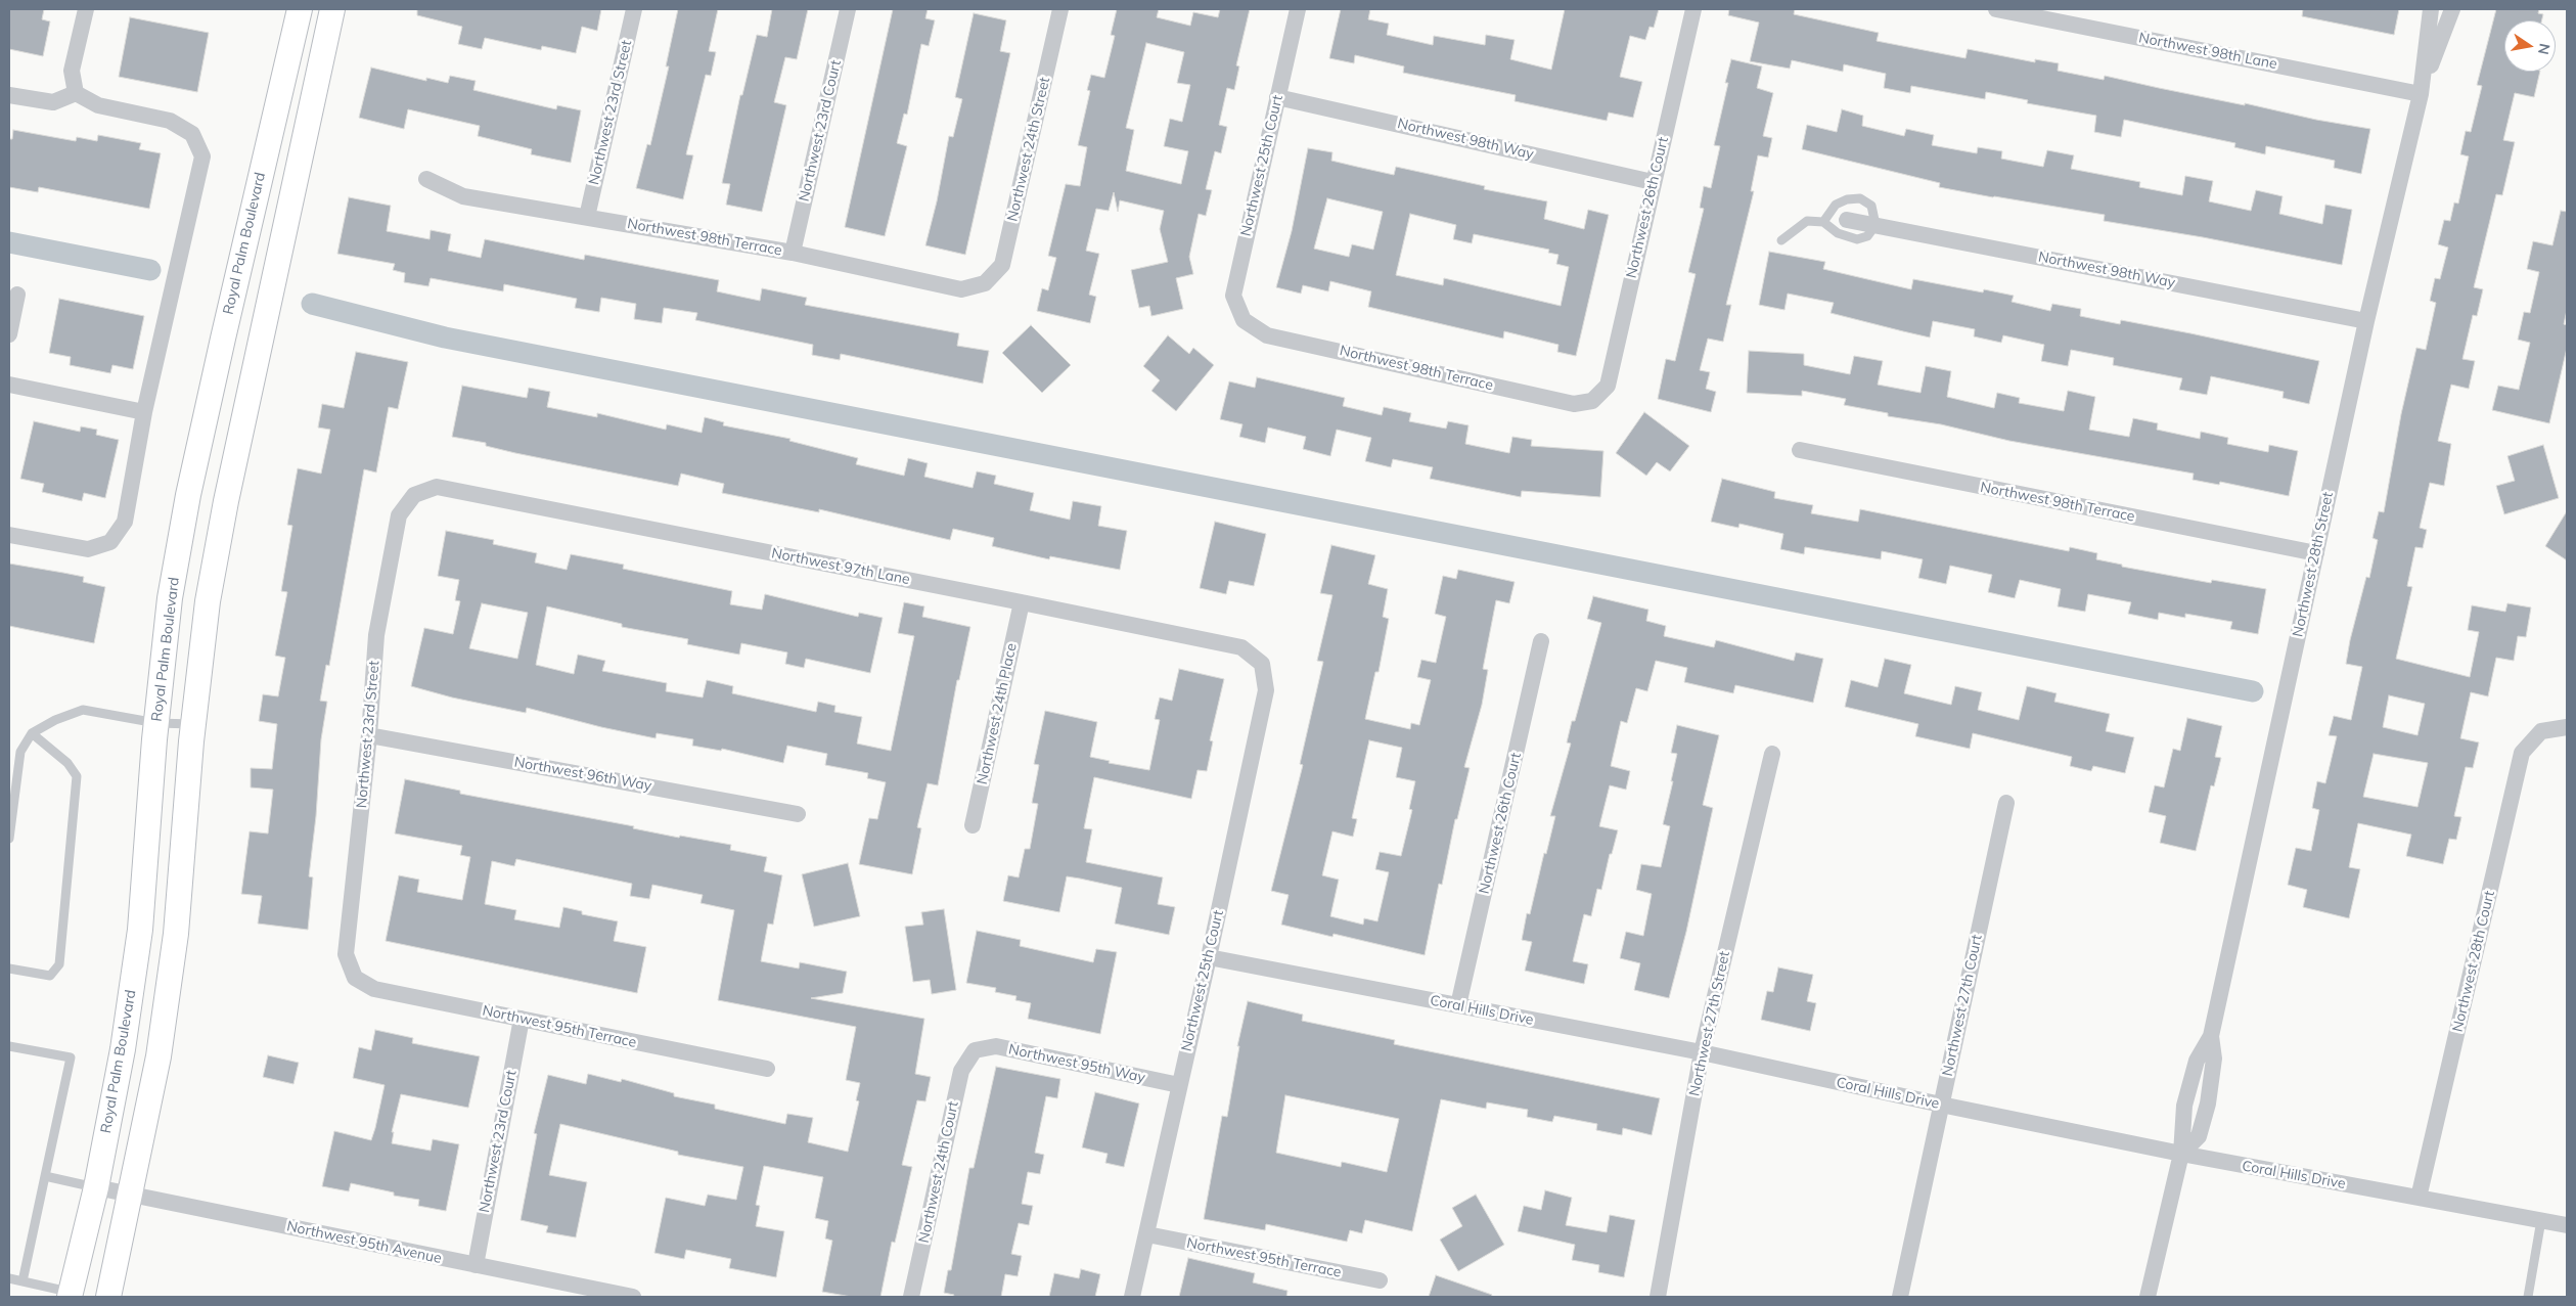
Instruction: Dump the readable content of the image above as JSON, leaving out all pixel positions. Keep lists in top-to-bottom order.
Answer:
{
  "streets": {
    "main road": ["Royal Palm Boulevard"],
    "street": [
      "Northwest 98th Lane",
      "Northwest 23rd Street",
      "Northwest 23rd Court",
      "Northwest 98th Way",
      "Northwest 24th Street",
      "Northwest 25th Court",
      "Northwest 26th Court",
      "Northwest 98th Terrace",
      "Northwest 28th Street",
      "Northwest 97th Lane",
      "Northwest 24th Place",
      "Northwest 96th Way",
      "Northwest 28th Court",
      "Northwest 27th Court",
      "Coral Hills Drive",
      "Northwest 27th Street",
      "Northwest 95th Terrace",
      "Northwest 95th Way",
      "Northwest 24th Court",
      "Northwest 95th Avenue"
    ]
  },
  "crossings": [
    ["Northwest 98th Lane", "Northwest 28th Street"],
    ["Northwest 23rd Street", "Northwest 98th Terrace"],
    ["Northwest 23rd Street", "Northwest 97th Lane"],
    ["Northwest 23rd Street", "Northwest 96th Way"],
    ["Northwest 23rd Street", "Northwest 95th Terrace"],
    ["Northwest 23rd Court", "Northwest 98th Terrace"],
    ["Northwest 23rd Court", "Northwest 95th Terrace"],
    ["Northwest 23rd Court", "Northwest 95th Avenue"],
    ["Northwest 98th Way", "Northwest 25th Court"],
    ["Northwest 98th Way", "Northwest 26th Court"],
    ["Northwest 98th Way", "Northwest 28th Street"],
    ["Northwest 24th Street", "Northwest 98th Terrace"],
    ["Northwest 25th Court", "Northwest 98th Terrace"],
    ["Northwest 25th Court", "Northwest 97th Lane"],
    ["Northwest 25th Court", "Coral Hills Drive"],
    ["Northwest 25th Court", "Northwest 95th Terrace"],
    ["Northwest 25th Court", "Northwest 95th Way"],
    ["Northwest 26th Court", "Northwest 98th Terrace"],
    ["Northwest 26th Court", "Coral Hills Drive"],
    ["Northwest 98th Terrace", "Northwest 28th Street"],
    ["Royal Palm Boulevard", "Northwest 95th Avenue"],
    ["Northwest 28th Street", "Coral Hills Drive"],
    ["Northwest 97th Lane", "Northwest 24th Place"],
    ["Northwest 28th Court", "Coral Hills Drive"],
    ["Northwest 27th Court", "Coral Hills Drive"],
    ["Coral Hills Drive", "Northwest 27th Street"],
    ["Northwest 95th Way", "Northwest 24th Court"]
  ],
  "north": "right"
}
